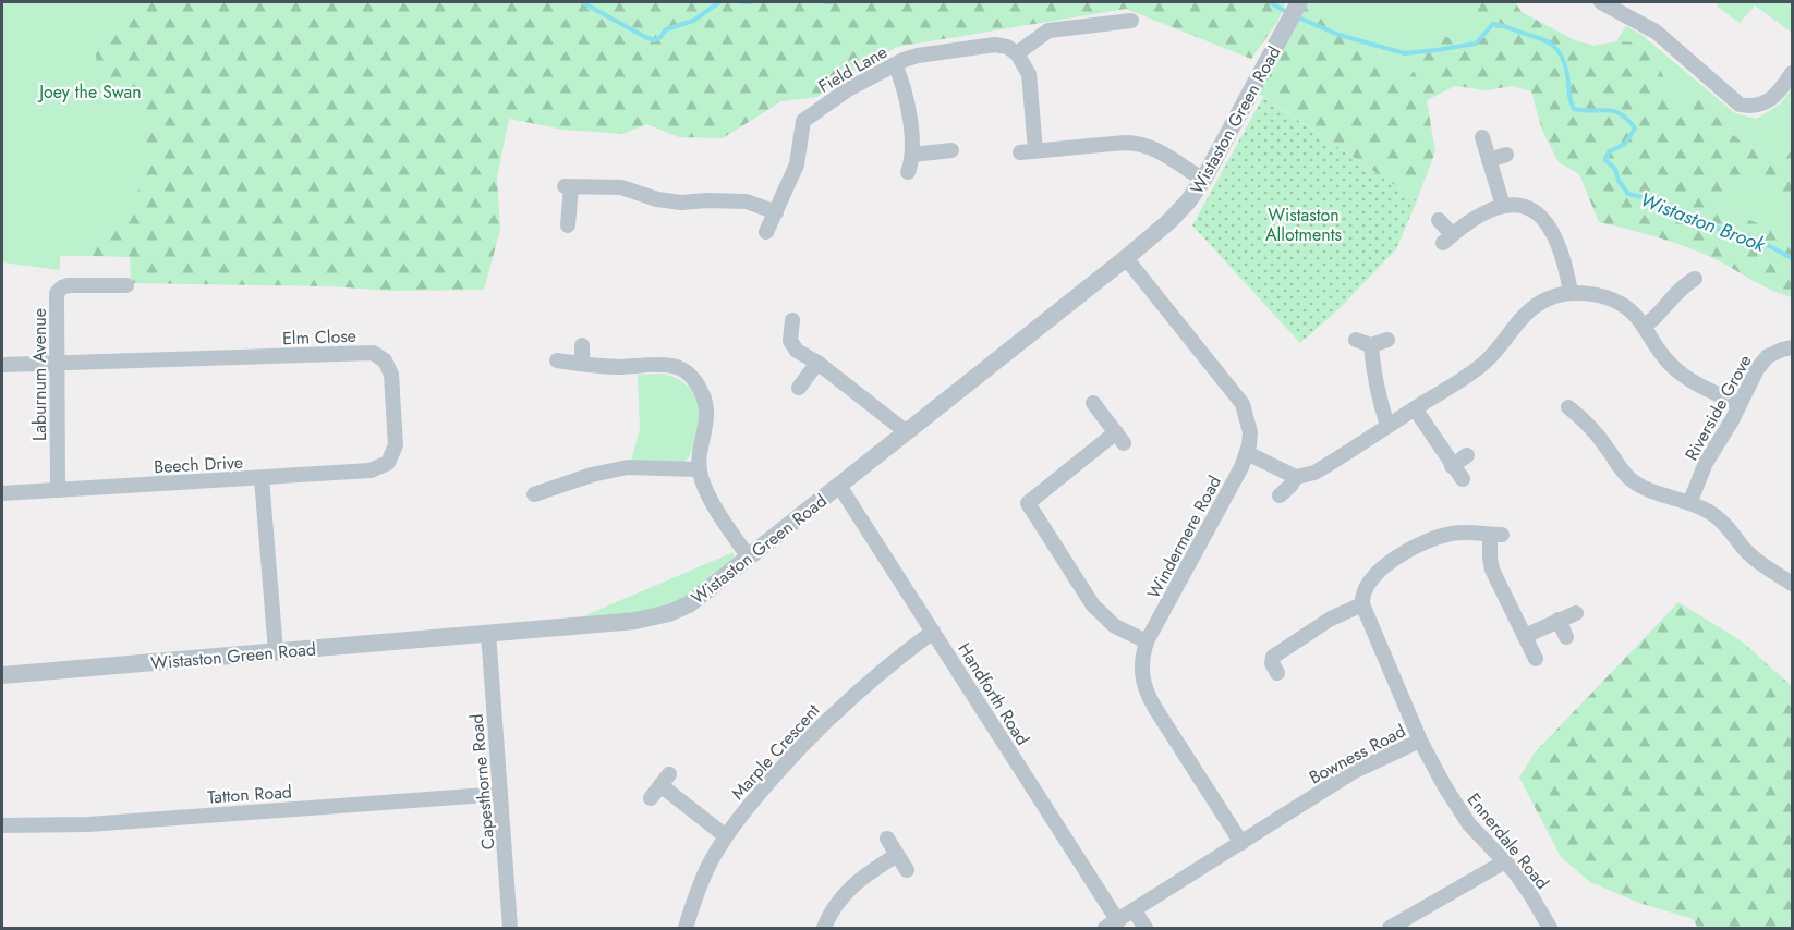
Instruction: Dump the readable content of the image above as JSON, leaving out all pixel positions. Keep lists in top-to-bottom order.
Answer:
{
  "streets": {
    "street": [
      "Field Lane",
      "Wistaston Green Road",
      "Elm Close",
      "Laburnum Avenue",
      "Riverside Grove",
      "Beech Drive",
      "Windermere Road",
      "Handforth Road",
      "Marple Crescent",
      "Bowness Road",
      "Capesthorne Road",
      "Tatton Road",
      "Ennerdale Road"
    ]
  },
  "crossings": [
    ["Wistaston Green Road", "Beech Drive"],
    ["Wistaston Green Road", "Windermere Road"],
    ["Wistaston Green Road", "Handforth Road"],
    ["Wistaston Green Road", "Capesthorne Road"],
    ["Elm Close", "Laburnum Avenue"],
    ["Elm Close", "Beech Drive"],
    ["Laburnum Avenue", "Beech Drive"],
    ["Windermere Road", "Bowness Road"],
    ["Handforth Road", "Marple Crescent"],
    ["Handforth Road", "Bowness Road"],
    ["Bowness Road", "Ennerdale Road"],
    ["Capesthorne Road", "Tatton Road"]
  ],
  "water": ["Wistaston Brook"],
  "parks": ["Joey the Swan", "Wistaston Allotments"]
}
